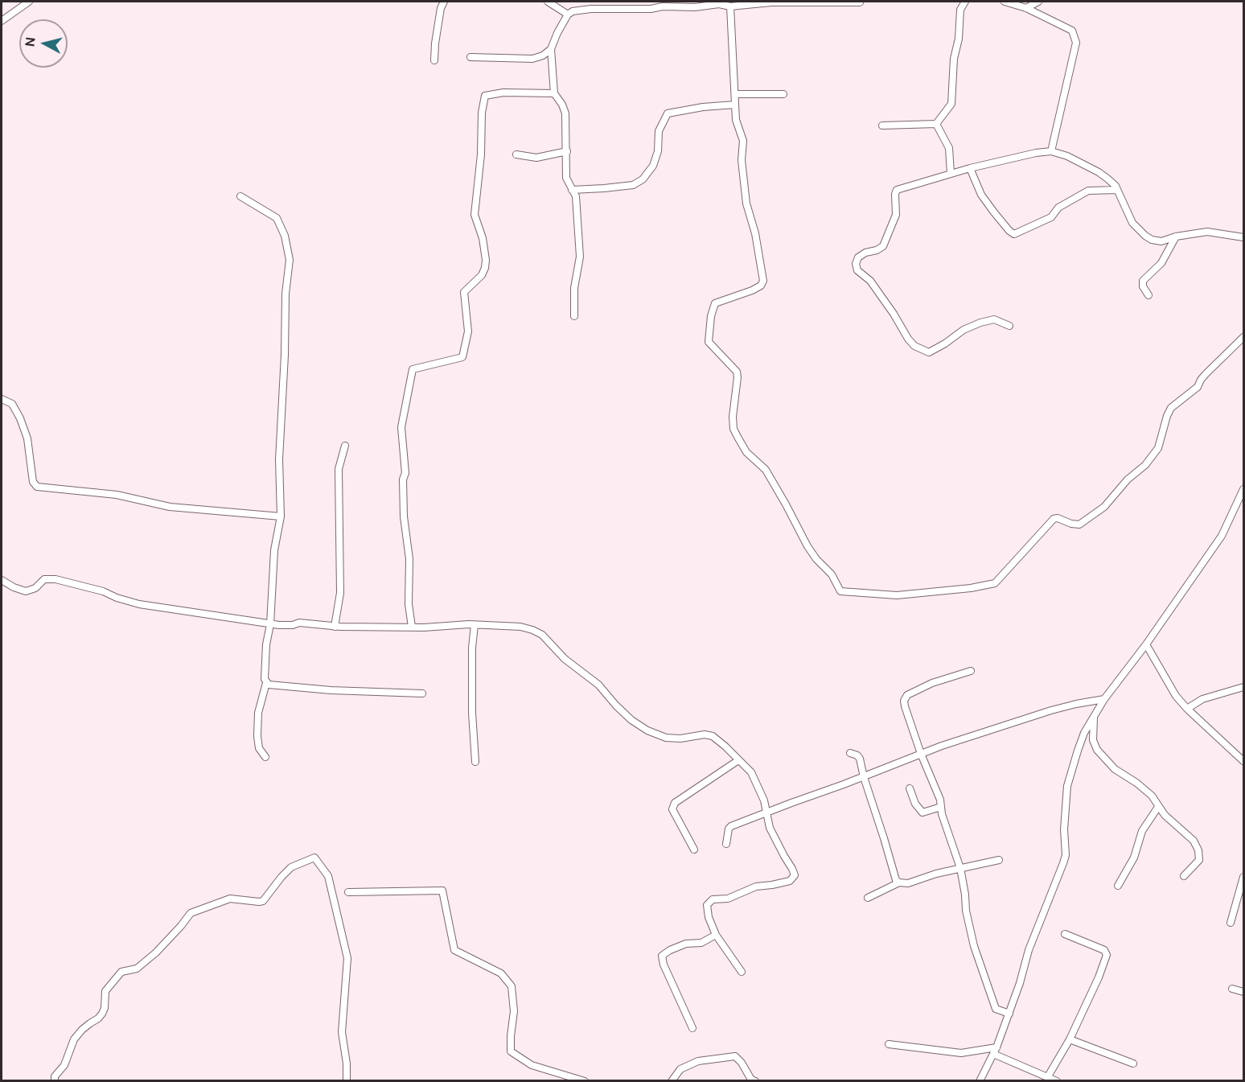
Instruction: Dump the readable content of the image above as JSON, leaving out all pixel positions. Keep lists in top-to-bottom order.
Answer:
{
  "north": "left"
}
